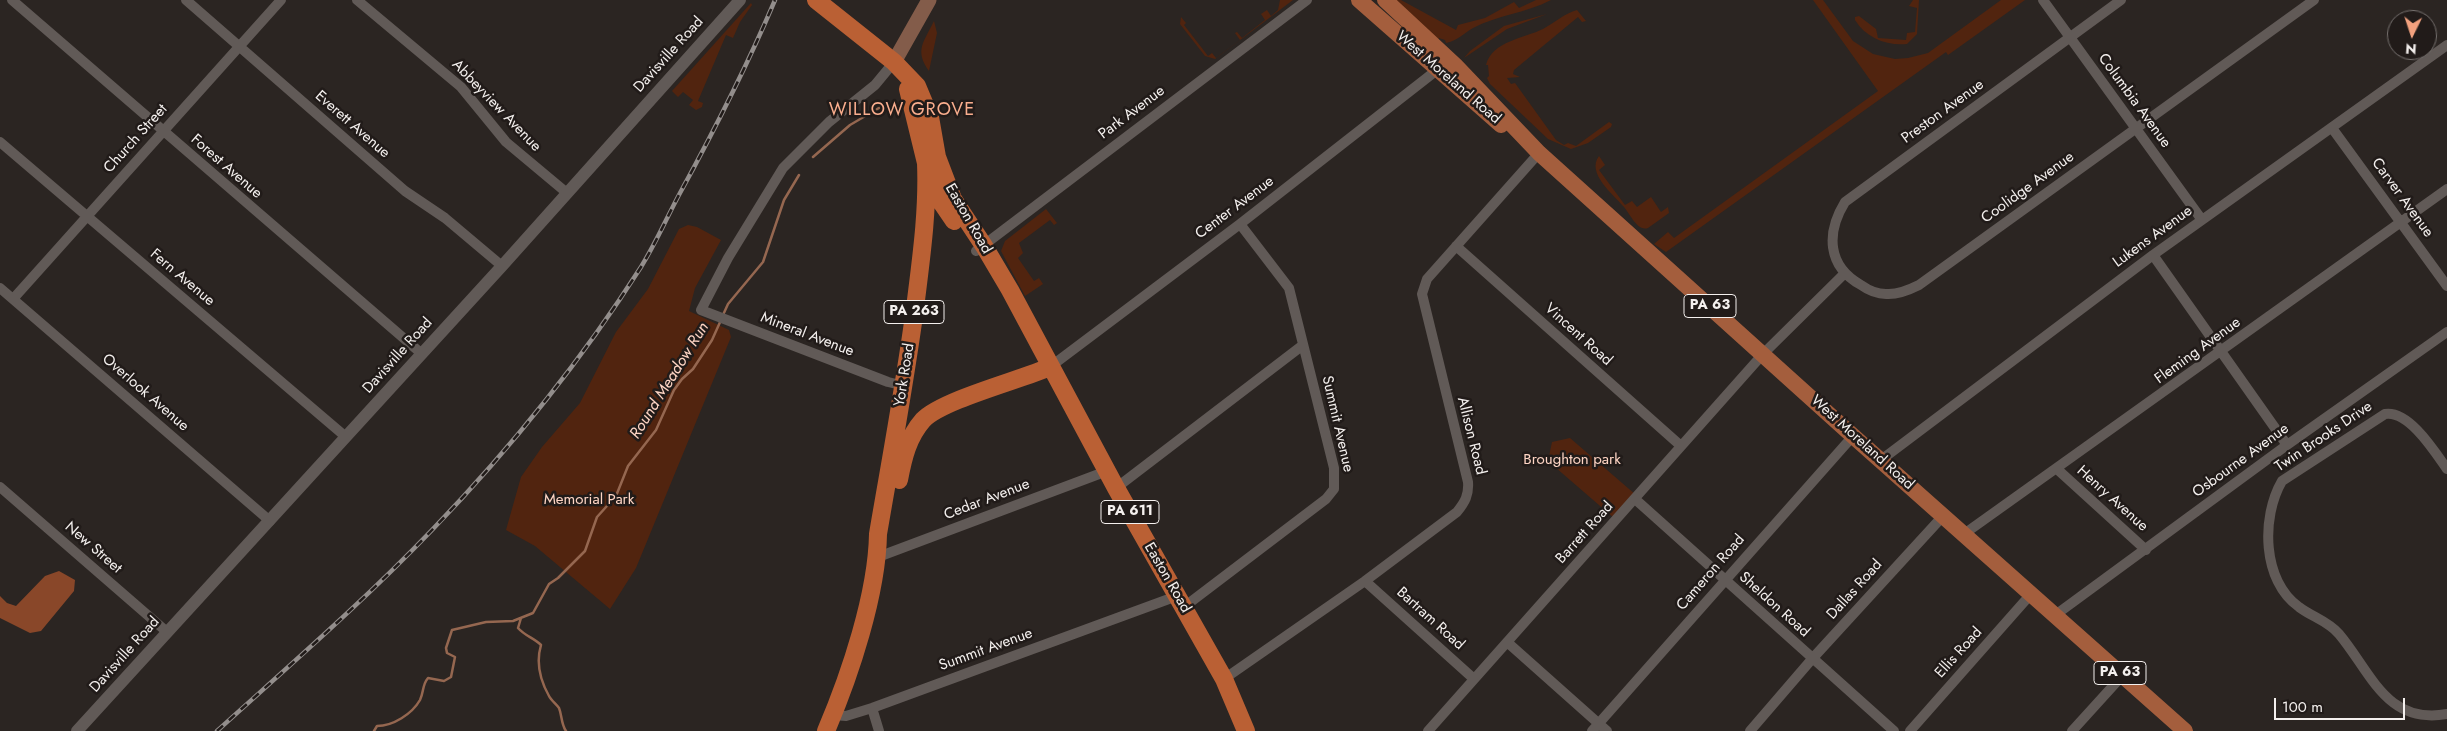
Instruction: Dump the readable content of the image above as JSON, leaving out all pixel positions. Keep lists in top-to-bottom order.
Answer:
{
  "streets": {
    "highway": [
      "Easton Road",
      "PA 263",
      "York Road",
      "PA 611"
    ],
    "main road": ["West Moreland Road", "PA 63"],
    "street": [
      "Davisville Road",
      "Columbia Avenue",
      "Abbeyview Avenue",
      "Preston Avenue",
      "Park Avenue",
      "Everett Avenue",
      "Church Street",
      "Forest Avenue",
      "Coolidge Avenue",
      "Carver Avenue",
      "Center Avenue",
      "Lukens Avenue",
      "Fern Avenue",
      "Mineral Avenue",
      "Vincent Road",
      "Fleming Avenue",
      "Overlook Avenue",
      "Summit Avenue",
      "Allison Road",
      "Twin Brooks Drive",
      "Osbourne Avenue",
      "Henry Avenue",
      "Cedar Avenue",
      "Barrett Road",
      "New Street",
      "Cameron Road",
      "Dallas Road",
      "Sheldon Road",
      "Bartram Road",
      "Ellis Road"
    ]
  },
  "crossings": [
    ["Davisville Road", "Abbeyview Avenue"],
    ["Davisville Road", "Everett Avenue"],
    ["Davisville Road", "Forest Avenue"],
    ["Davisville Road", "Fern Avenue"],
    ["Davisville Road", "Overlook Avenue"],
    ["Davisville Road", "New Street"],
    ["West Moreland Road", "Center Avenue"],
    ["West Moreland Road", "Lukens Avenue"],
    ["West Moreland Road", "Fleming Avenue"],
    ["West Moreland Road", "Allison Road"],
    ["West Moreland Road", "Osbourne Avenue"],
    ["West Moreland Road", "Barrett Road"],
    ["West Moreland Road", "Cameron Road"],
    ["West Moreland Road", "Dallas Road"],
    ["West Moreland Road", "Ellis Road"],
    ["Columbia Avenue", "Preston Avenue"],
    ["Columbia Avenue", "Coolidge Avenue"],
    ["Columbia Avenue", "Lukens Avenue"],
    ["Preston Avenue", "Coolidge Avenue"],
    ["Park Avenue", "Easton Road"],
    ["Everett Avenue", "Church Street"],
    ["Church Street", "Forest Avenue"],
    ["Church Street", "Fern Avenue"],
    ["Church Street", "Overlook Avenue"],
    ["Carver Avenue", "Lukens Avenue"],
    ["Carver Avenue", "Fleming Avenue"],
    ["Center Avenue", "Easton Road"],
    ["Center Avenue", "York Road"],
    ["Center Avenue", "Summit Avenue"],
    ["Easton Road", "Mineral Avenue"],
    ["Easton Road", "York Road"],
    ["Easton Road", "Summit Avenue"],
    ["Easton Road", "Allison Road"],
    ["Easton Road", "Cedar Avenue"],
    ["Easton Road", "PA 611"],
    ["Mineral Avenue", "York Road"],
    ["Mineral Avenue", "PA 611"],
    ["Vincent Road", "Allison Road"],
    ["Vincent Road", "Barrett Road"],
    ["Fleming Avenue", "Henry Avenue"],
    ["York Road", "Summit Avenue"],
    ["York Road", "Cedar Avenue"],
    ["Allison Road", "Bartram Road"],
    ["Osbourne Avenue", "Henry Avenue"],
    ["Barrett Road", "Sheldon Road"],
    ["Barrett Road", "Bartram Road"],
    ["Cameron Road", "Sheldon Road"],
    ["Dallas Road", "Sheldon Road"]
  ],
  "districts": ["WILLOW GROVE"],
  "water": ["Round Meadow Run"],
  "parks": ["Broughton park", "Memorial Park"],
  "scale_bar": "100 m",
  "north": "bottom"
}
